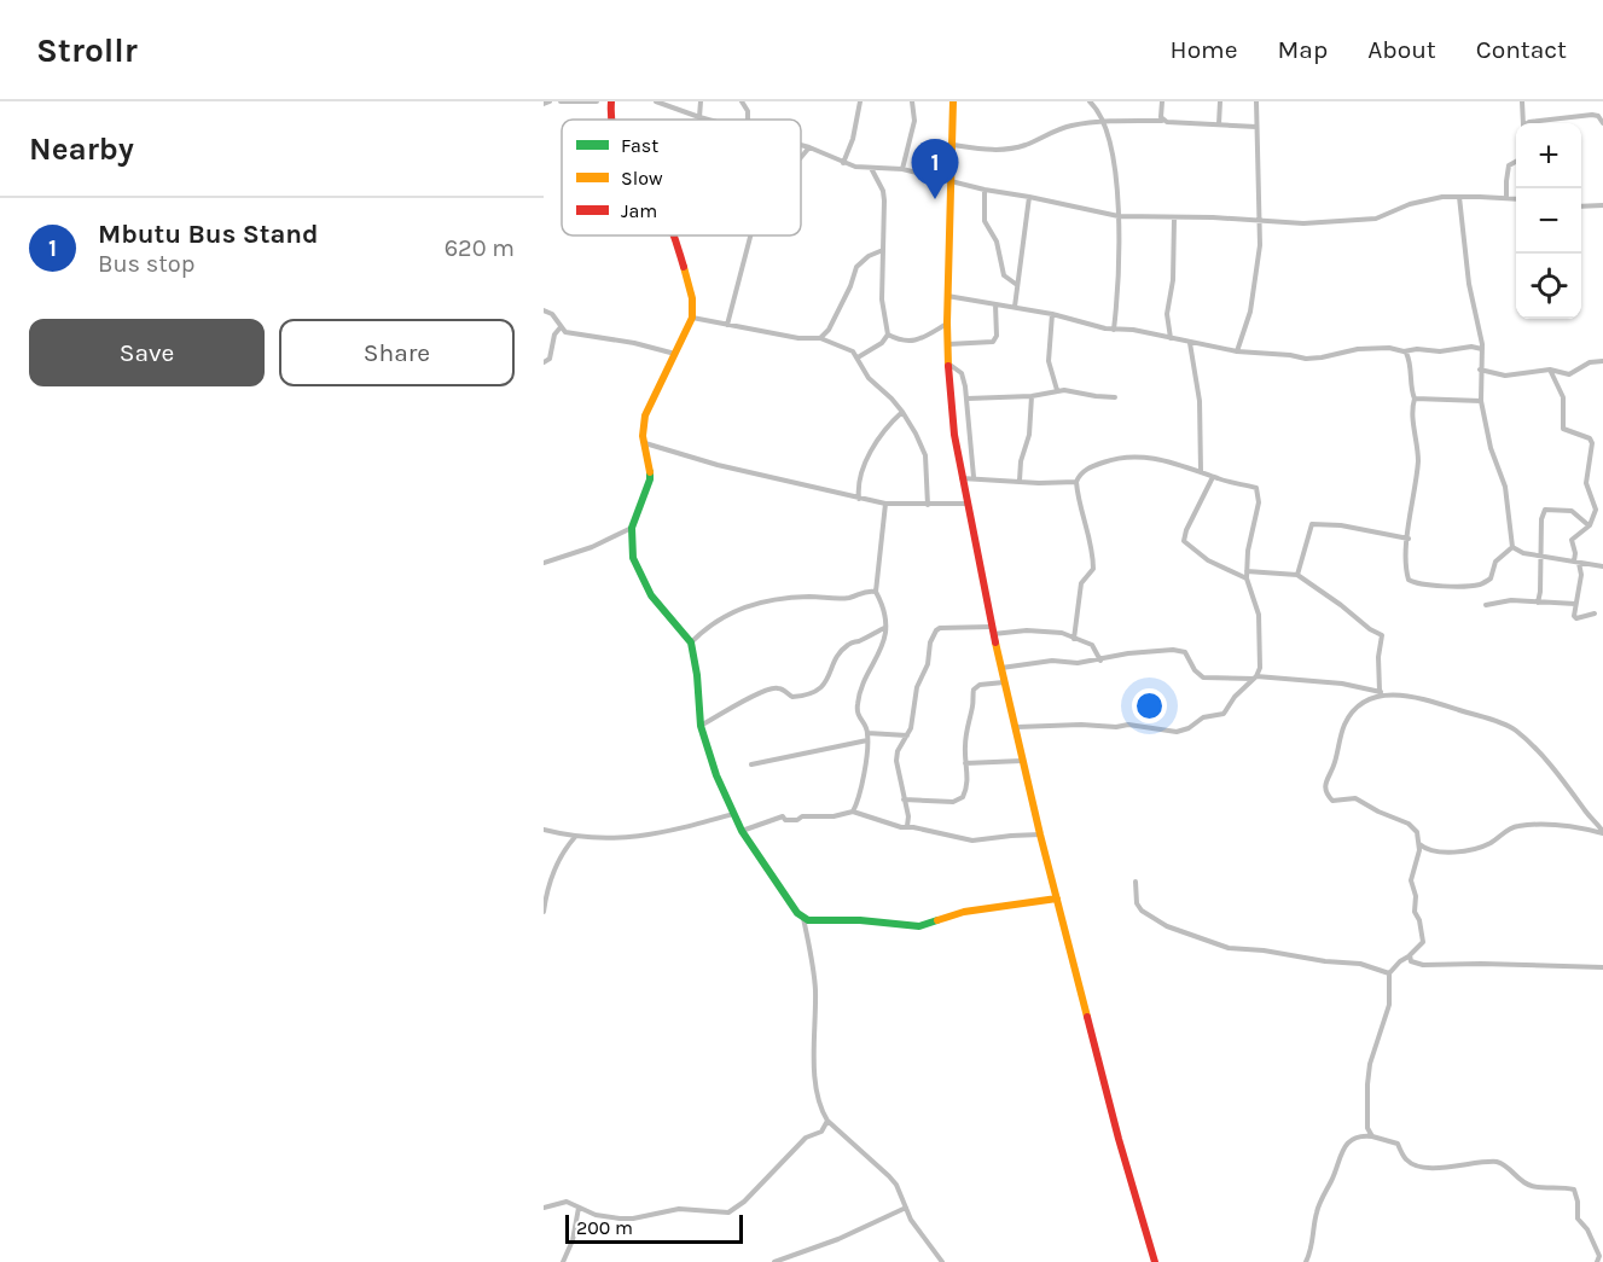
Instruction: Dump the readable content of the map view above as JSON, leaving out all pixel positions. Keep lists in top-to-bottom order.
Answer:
{
  "legend": ["Fast", "Slow", "Jam"],
  "scale_bar": "200 m",
  "page": {
    "header": "Strollr",
    "nav": [
      "Home",
      "Map",
      "About",
      "Contact"
    ],
    "heading": "Nearby",
    "map_buttons": ["+", "−"],
    "pins": "1",
    "list": [
      {
        "mark": "1",
        "name": "Mbutu Bus Stand",
        "note": "Bus stop",
        "value": "620 m"
      }
    ],
    "buttons": ["Save", "Share"],
    "scale": "200 m"
  }
}
